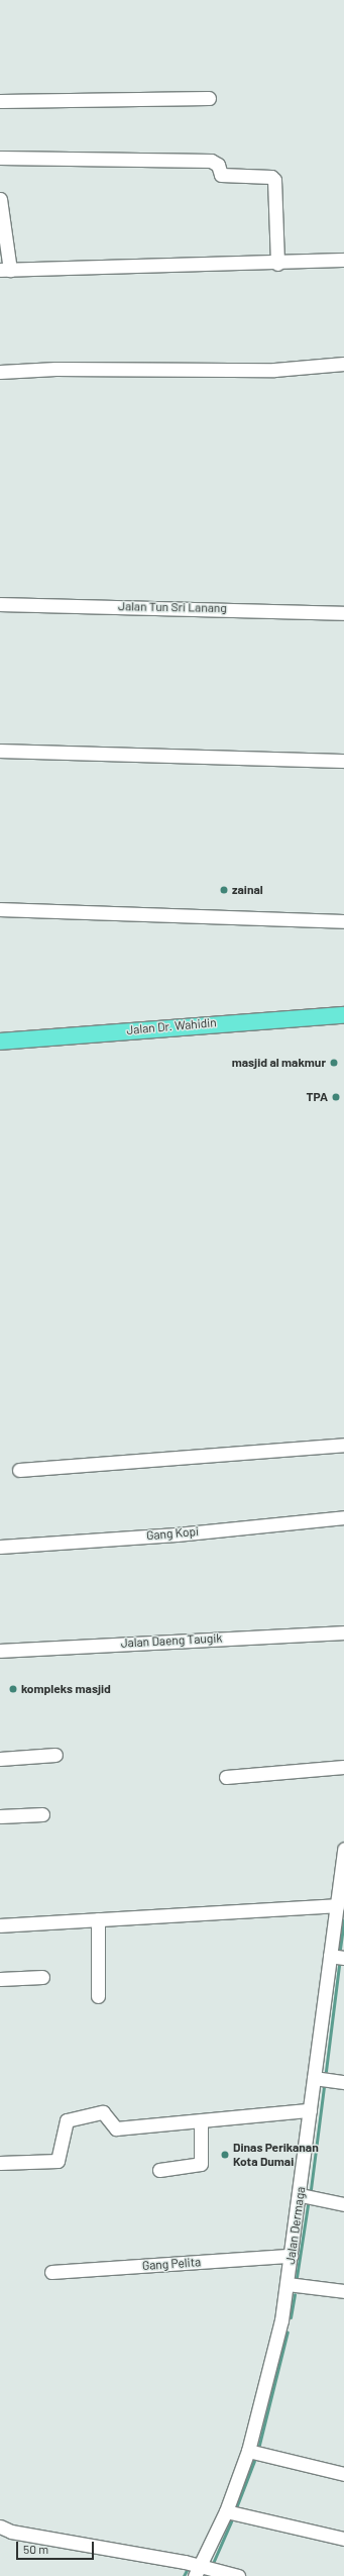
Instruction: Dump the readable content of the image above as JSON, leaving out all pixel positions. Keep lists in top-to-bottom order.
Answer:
{
  "streets": {
    "main road": ["Jalan Dr. Wahidin"],
    "street": [
      "Jalan Tun Sri Lanang",
      "Gang Kopi",
      "Jalan Daeng Taugik",
      "Jalan Dermaga",
      "Gang Pelita"
    ]
  },
  "crossings": [
    ["Jalan Dermaga", "Gang Pelita"]
  ],
  "places": [
    "zainal",
    "masjid al makmur",
    "TPA",
    "kompleks masjid",
    "Dinas Perikanan Kota Dumai"
  ],
  "scale_bar": "50 m"
}
